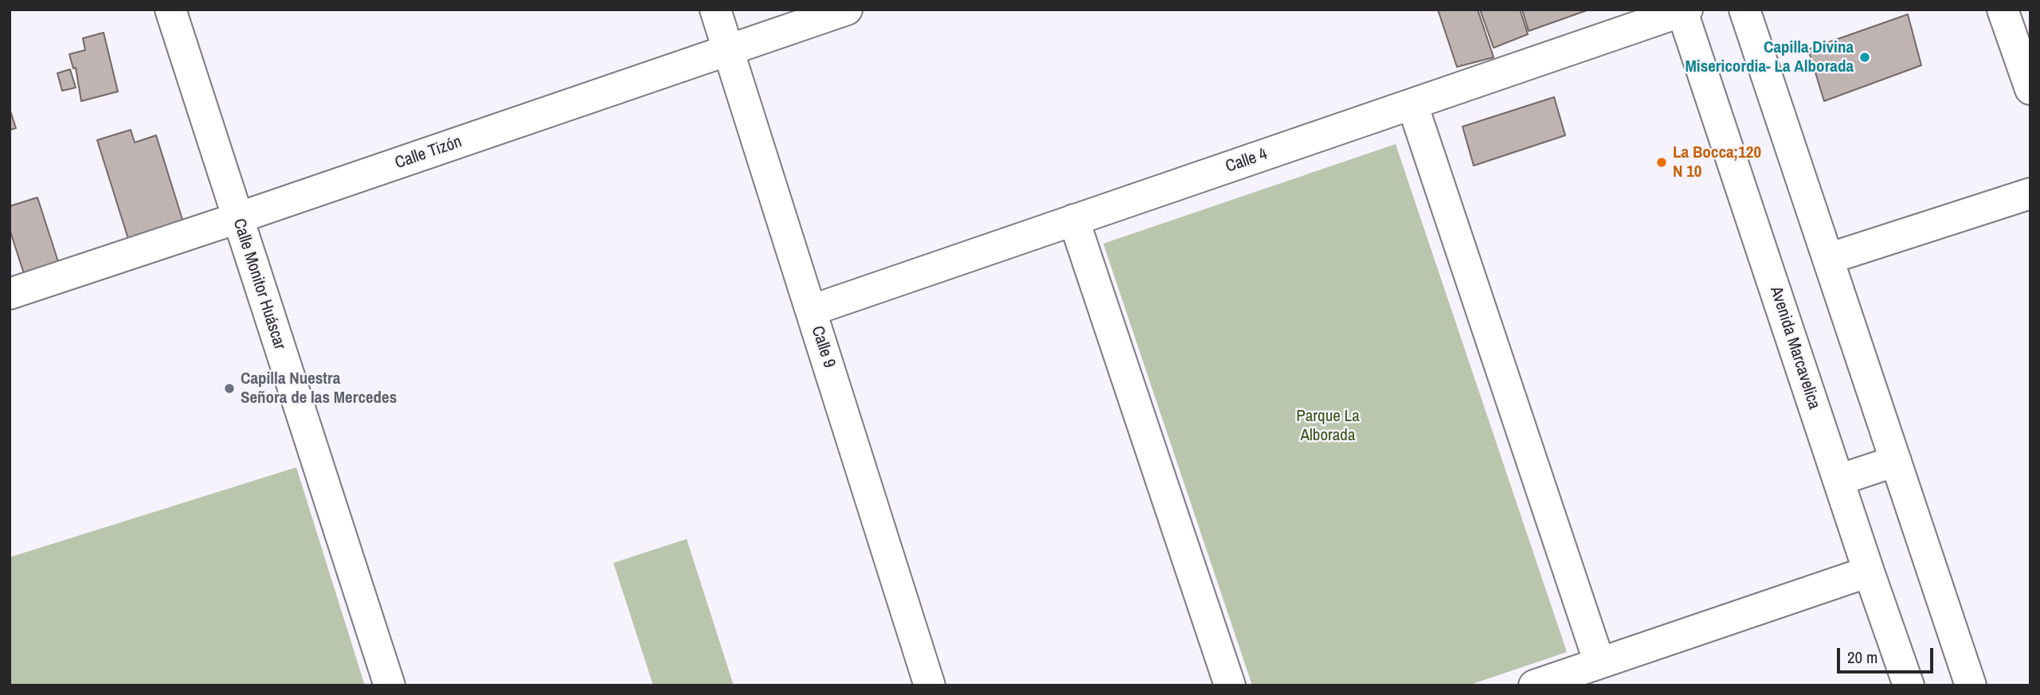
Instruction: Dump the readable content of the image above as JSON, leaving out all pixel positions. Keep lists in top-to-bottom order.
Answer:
{
  "streets": {
    "street": [
      "Calle Tizón",
      "Calle 4",
      "Calle Monitor Huáscar",
      "Calle 9",
      "Avenida Marcavelica"
    ]
  },
  "crossings": [
    ["Calle Tizón", "Calle Monitor Huáscar"],
    ["Calle Tizón", "Calle 9"],
    ["Calle 4", "Calle 9"],
    ["Calle 4", "Avenida Marcavelica"]
  ],
  "parks": ["Parque La Alborada"],
  "places": ["Capilla Divina Misericordia- La Alborada", "La Bocca;120 N 10", "Capilla Nuestra Señora de las Mercedes"],
  "scale_bar": "20 m"
}
